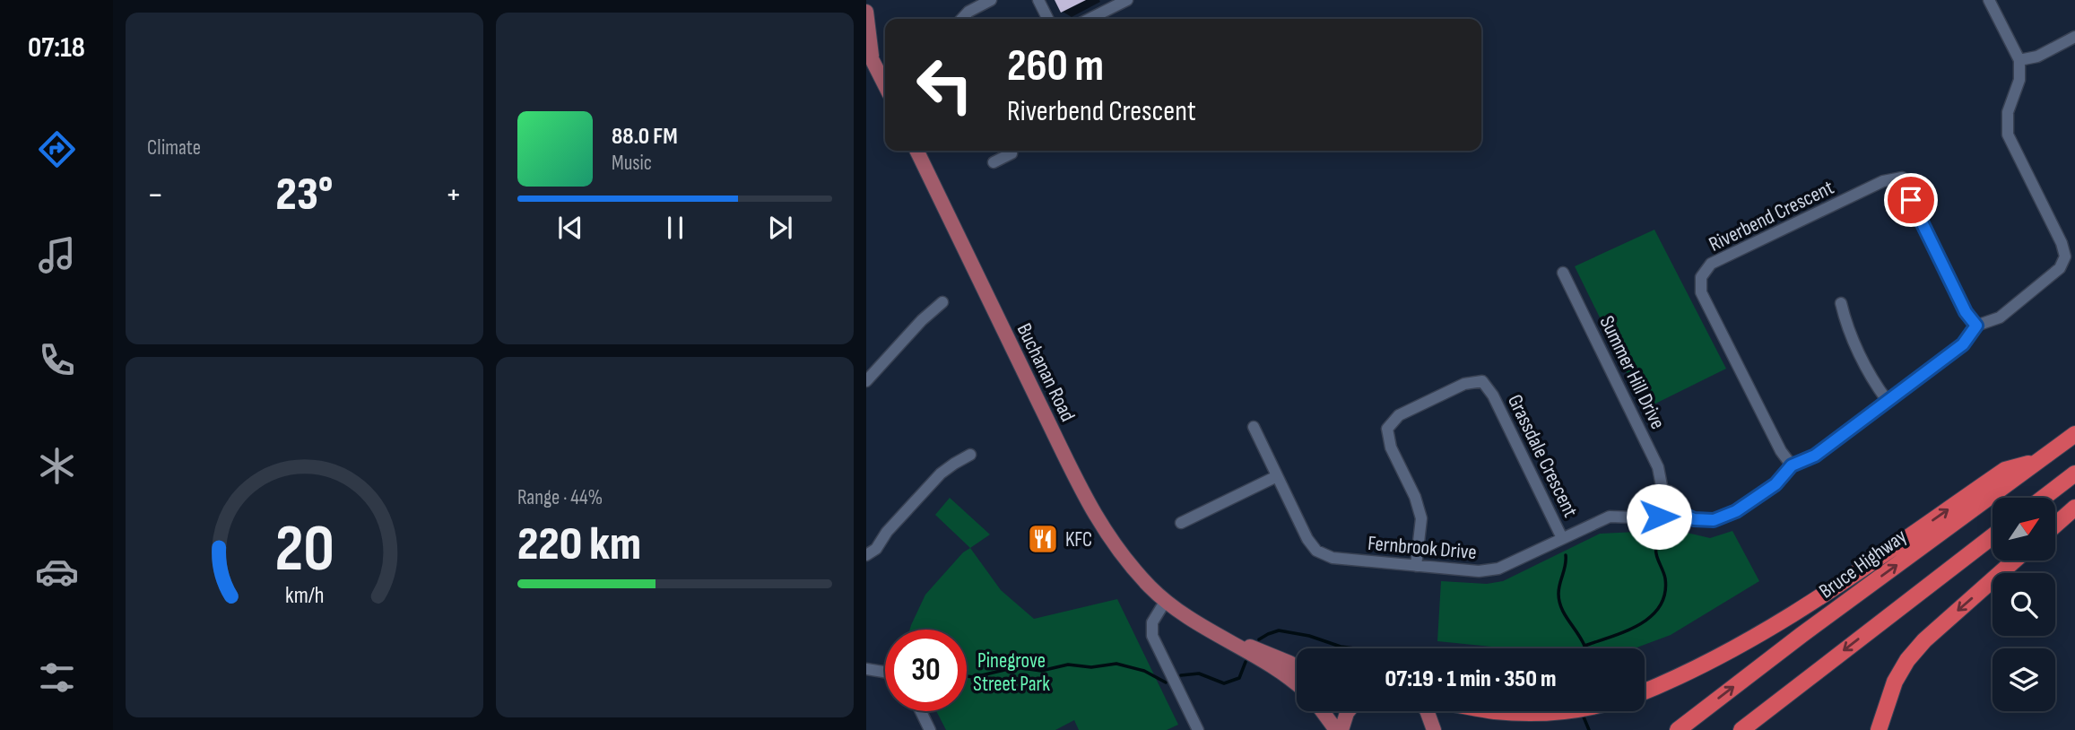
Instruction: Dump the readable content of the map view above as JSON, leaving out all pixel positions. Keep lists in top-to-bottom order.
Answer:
{
  "streets": {
    "highway": ["Bruce Highway"],
    "main road": ["Buchanan Road"],
    "street": [
      "Riverbend Crescent",
      "Summer Hill Drive",
      "Grassdale Crescent",
      "Fernbrook Drive"
    ]
  },
  "crossings": [
    ["Summer Hill Drive", "Fernbrook Drive"],
    ["Grassdale Crescent", "Fernbrook Drive"]
  ],
  "parks": ["Pinegrove Street Park"],
  "places": {
    "restaurant": ["KFC"]
  },
  "north": "top right",
  "page": {
    "tabs": "07:18",
    "tile": [
      "Climate",
      ["Range · 44%", "220 km"]
    ],
    "turn": ["260 m", "Riverbend Crescent"],
    "song": ["88.0 FM", "Music"],
    "heat": ["−", "23°", "+"],
    "limit": "30",
    "trip": "07:19 · 1 min · 350 m",
    "gauge": ["20", "km/h"]
  }
}
